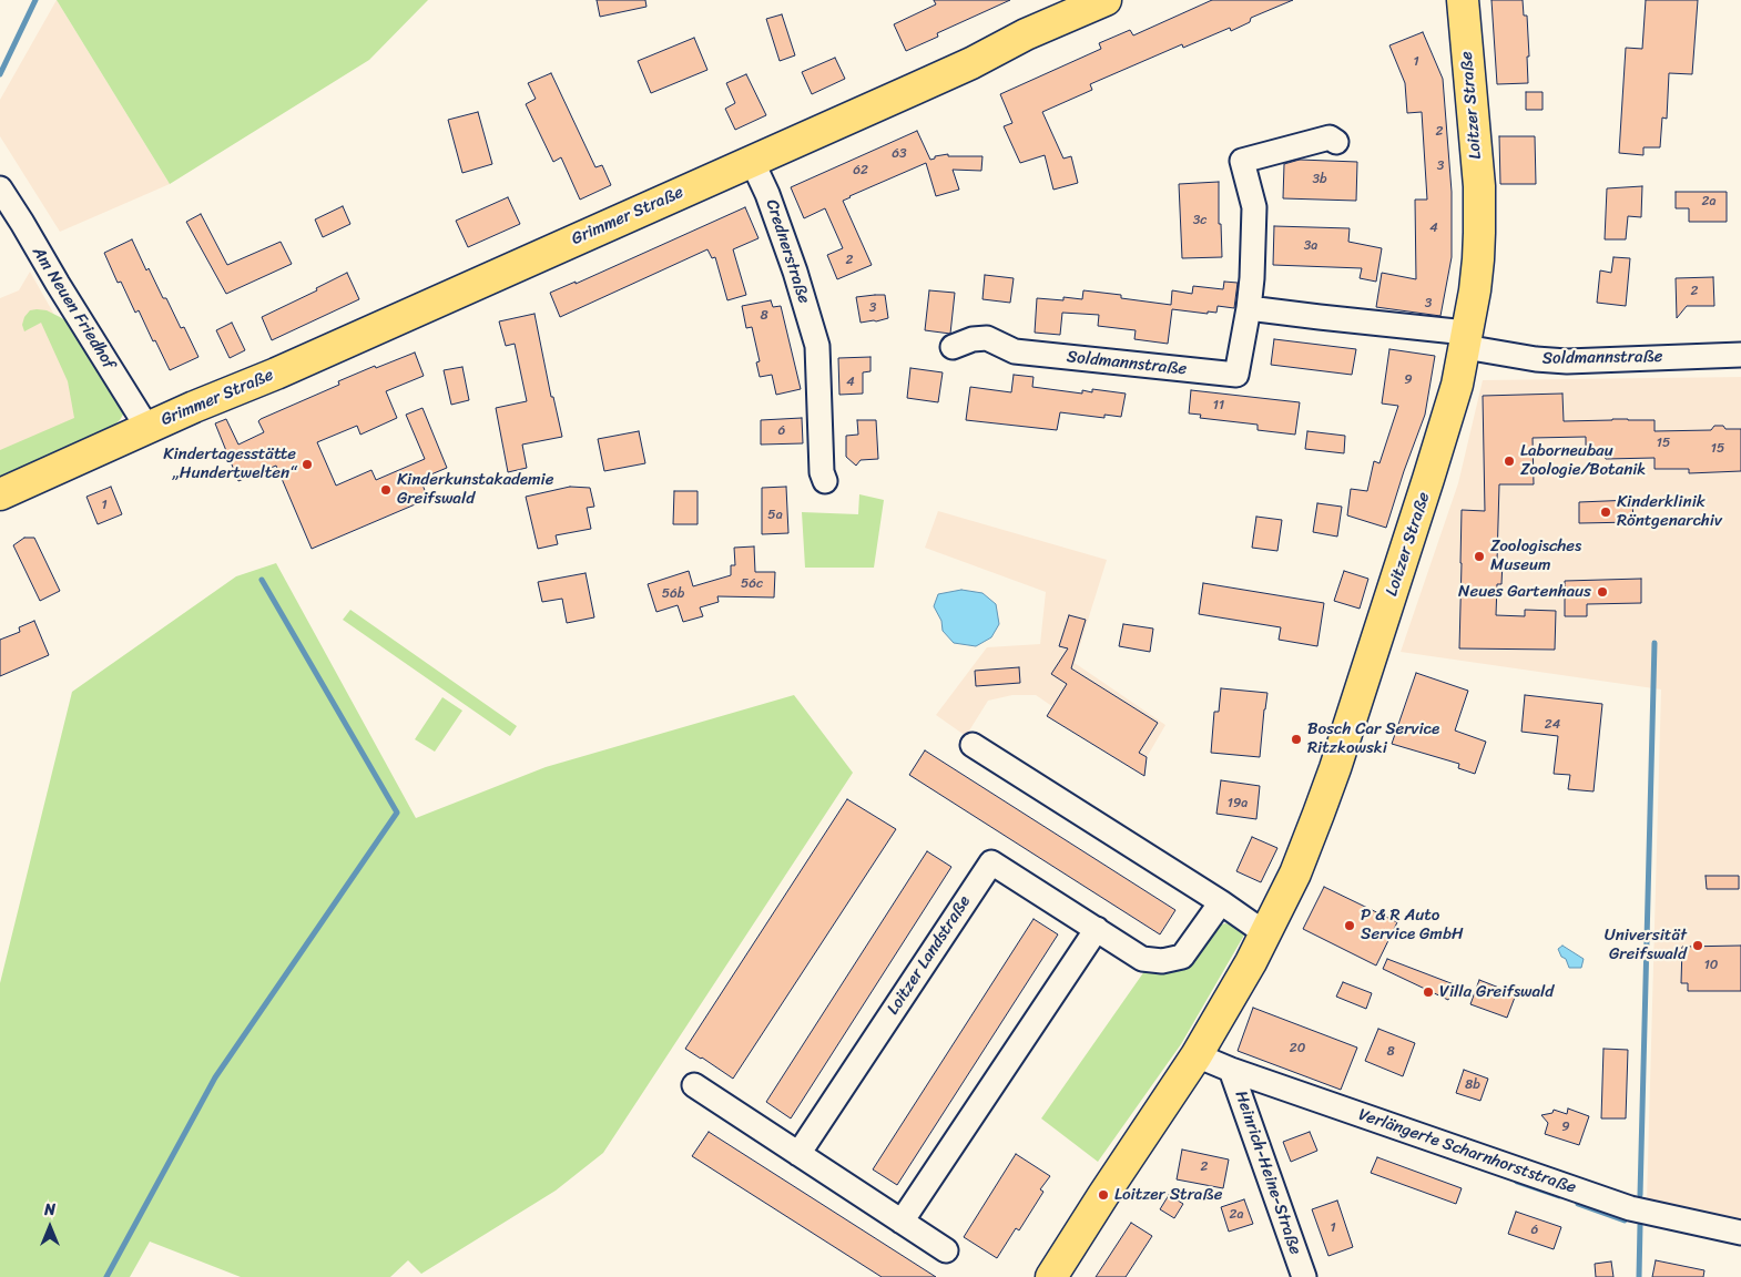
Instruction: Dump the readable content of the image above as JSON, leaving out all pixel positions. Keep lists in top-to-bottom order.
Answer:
{
  "streets": {
    "main road": ["Loitzer Straße", "Grimmer Straße"],
    "street": [
      "Crednerstraße",
      "Am Neuen Friedhof",
      "Soldmannstraße",
      "Loitzer Landstraße",
      "Verlängerte Scharnhorststraße",
      "Heinrich-Heine-Straße"
    ]
  },
  "crossings": [
    ["Loitzer Straße", "Soldmannstraße"],
    ["Loitzer Straße", "Verlängerte Scharnhorststraße"],
    ["Grimmer Straße", "Crednerstraße"],
    ["Grimmer Straße", "Am Neuen Friedhof"],
    ["Verlängerte Scharnhorststraße", "Heinrich-Heine-Straße"]
  ],
  "places": [
    "Laborneubau Zoologie/Botanik",
    "Kindertagesstätte „Hundertwelten“",
    "Kinderkunstakademie Greifswald",
    "Kinderklinik Röntgenarchiv",
    "Zoologisches Museum",
    "Neues Gartenhaus",
    "Bosch Car Service Ritzkowski",
    "P & R Auto Service GmbH",
    "Universität Greifswald",
    "Villa Greifswald",
    "Loitzer Straße"
  ],
  "house_numbers": [
    "1",
    "2",
    "63",
    "3",
    "62",
    "3b",
    "2a",
    "3c",
    "4",
    "3a",
    "2",
    "2",
    "3",
    "3",
    "8",
    "9",
    "4",
    "11",
    "6",
    "15",
    "15",
    "1",
    "5a",
    "56c",
    "56b",
    "24",
    "19a",
    "10",
    "20",
    "8",
    "8b",
    "9",
    "2",
    "2a",
    "1",
    "6"
  ],
  "north": "top"
}
